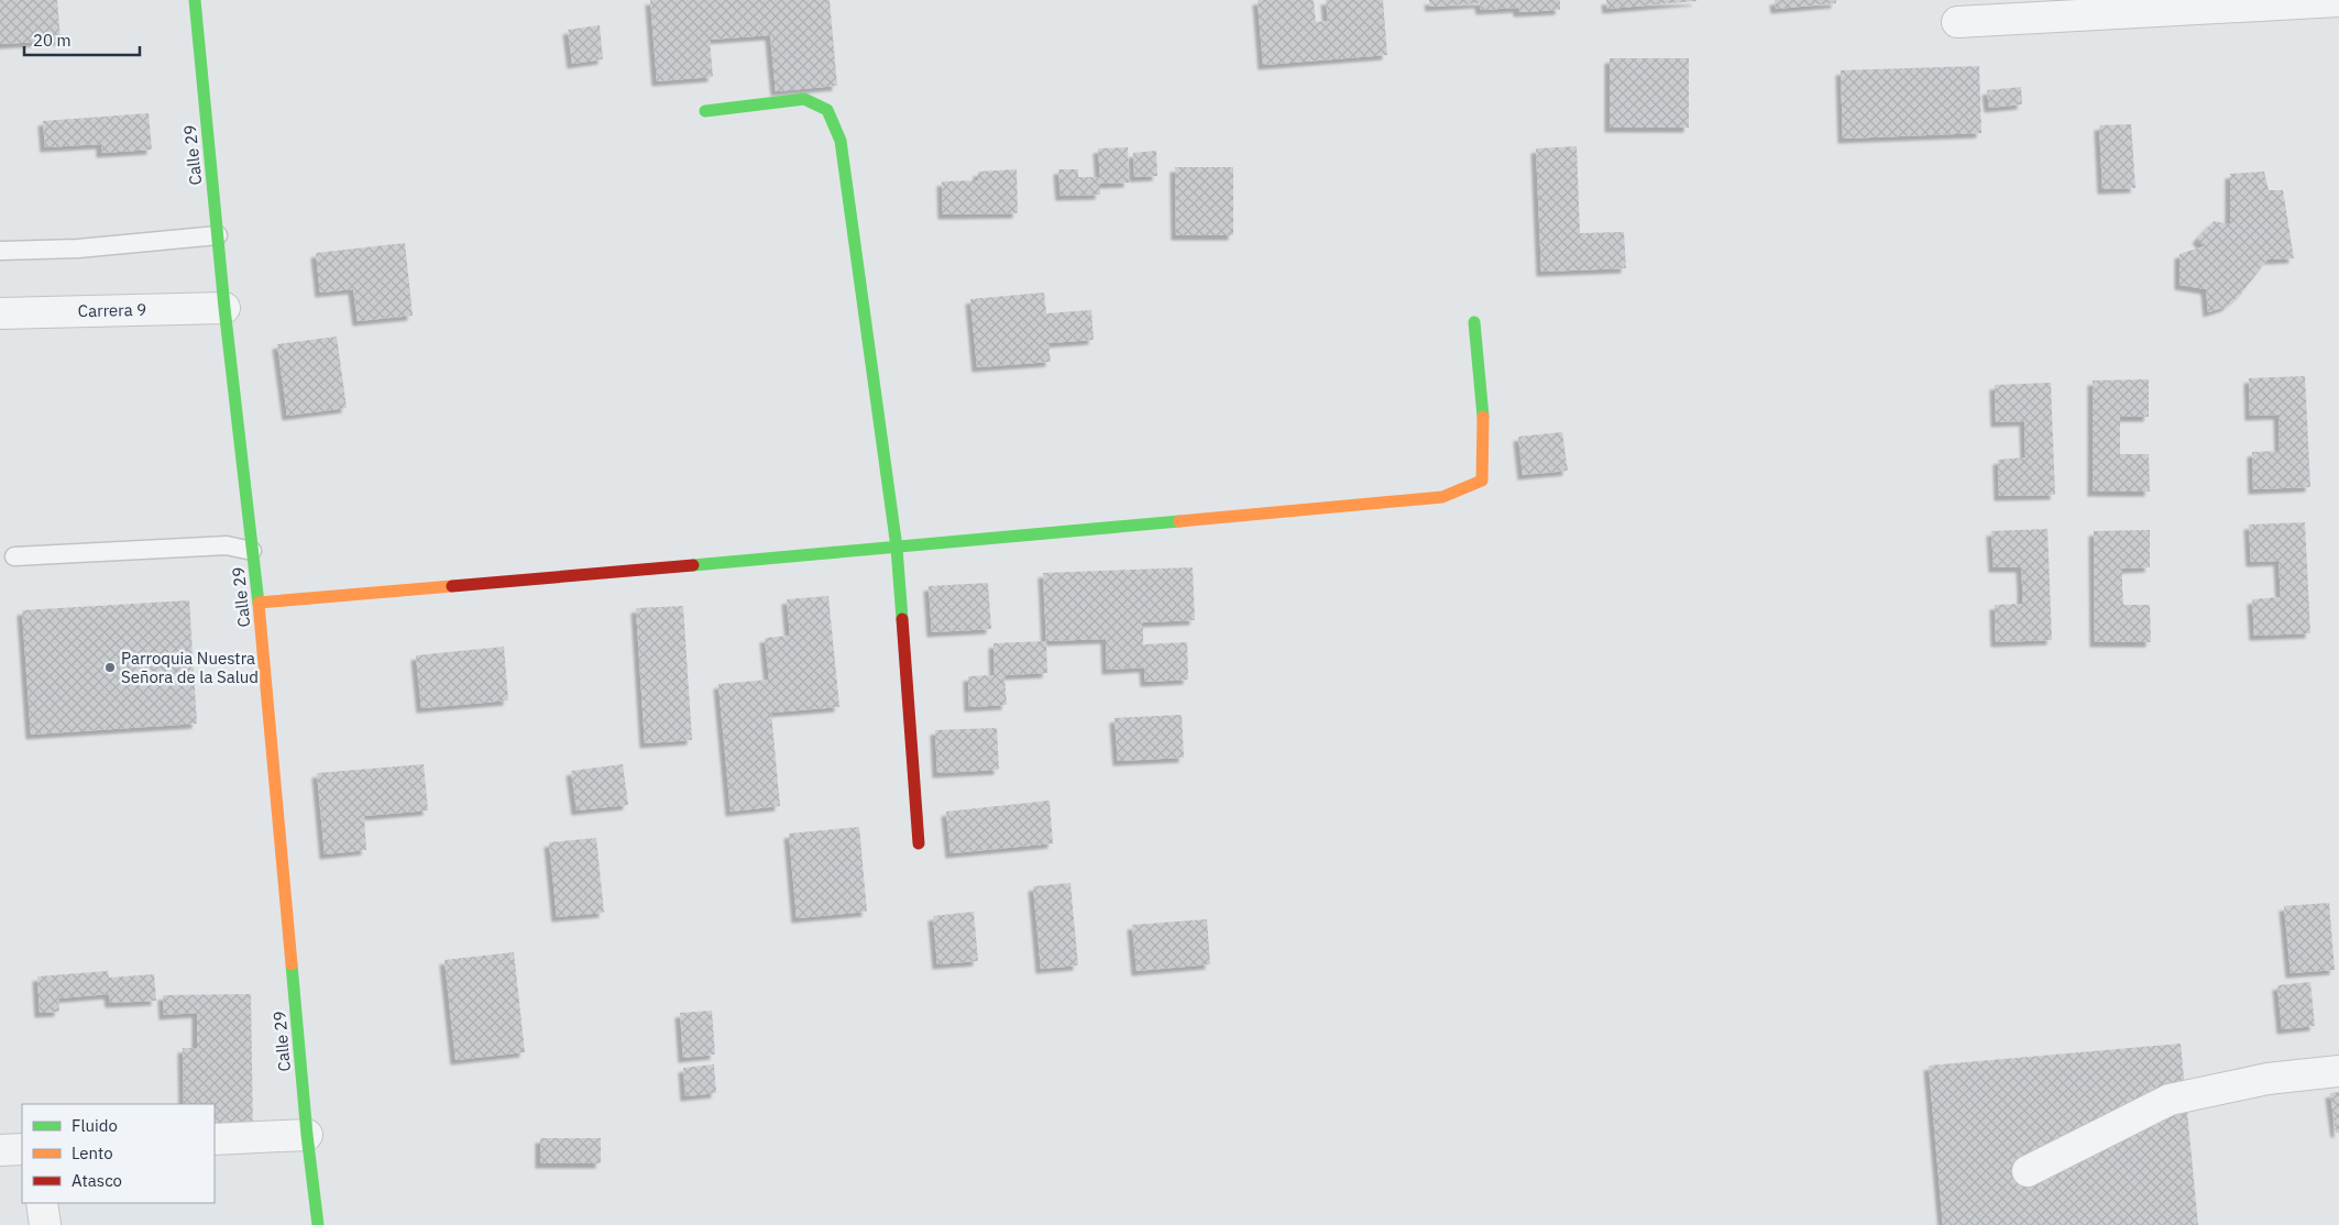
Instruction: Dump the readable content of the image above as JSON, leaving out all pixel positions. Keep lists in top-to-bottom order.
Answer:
{
  "streets": {
    "street": ["Calle 29", "Carrera 9"]
  },
  "crossings": [
    ["Calle 29", "Carrera 9"]
  ],
  "places": ["Parroquia Nuestra Señora de la Salud"],
  "legend": ["Fluido", "Lento", "Atasco"],
  "scale_bar": "20 m"
}
